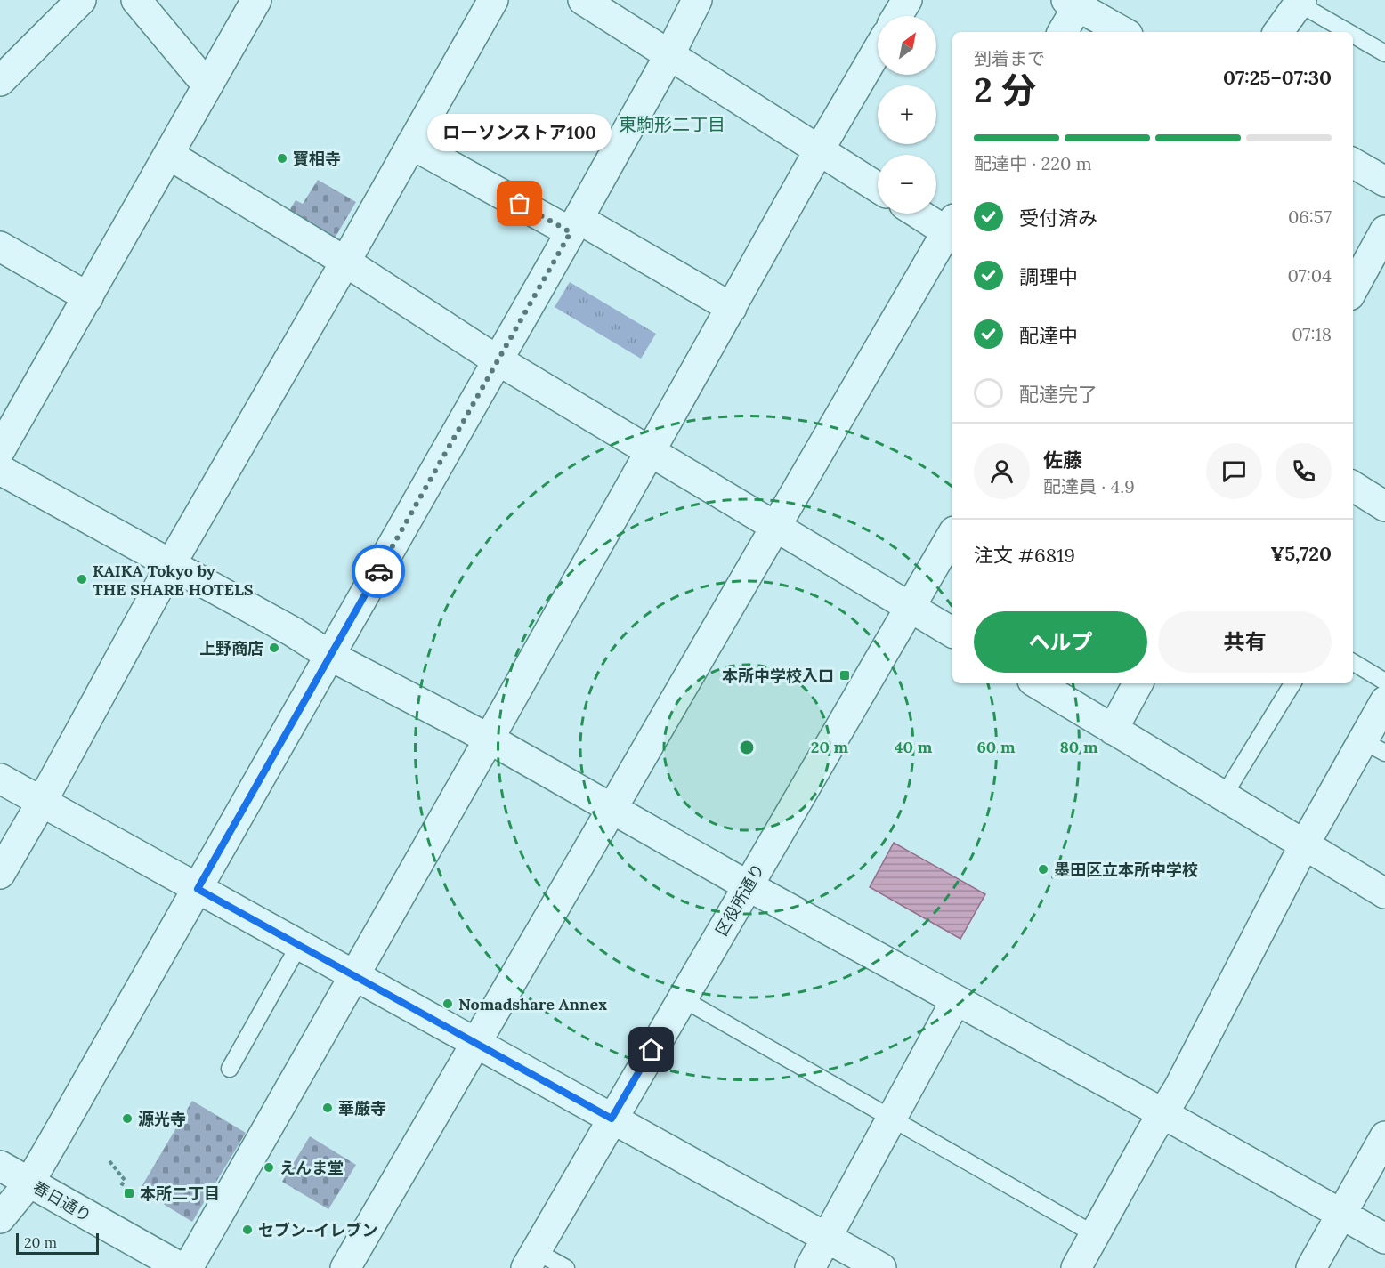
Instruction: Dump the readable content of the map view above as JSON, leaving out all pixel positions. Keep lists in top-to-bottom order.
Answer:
{
  "streets": {
    "street": ["区役所通り", "春日通り"]
  },
  "districts": ["東駒形二丁目"],
  "places": {
    "other": [
      "寶相寺",
      "ローソンストア100",
      "KAIKA Tokyo by THE SHARE HOTELS",
      "上野商店",
      "墨田区立本所中学校",
      "Nomadshare Annex",
      "華厳寺",
      "源光寺",
      "えんま堂",
      "セブン-イレブン"
    ],
    "transit": ["本所中学校入口", "本所二丁目"]
  },
  "scale_bar": "20 m",
  "north": "top right",
  "page": {
    "map_buttons": ["+", "−"],
    "heading": ["2 分", "到着まで", "07:25–07:30"],
    "panel": [
      "佐藤",
      "配達員 · 4.9",
      "注文 #6819",
      "¥5,720"
    ],
    "bubble": "ローソンストア100",
    "bar": "配達中 · 220 m",
    "list": [
      ["受付済み", "06:57"],
      ["調理中", "07:04"],
      ["配達中", "07:18"],
      "配達完了"
    ],
    "buttons": ["ヘルプ", "共有"],
    "scale": "20 m"
  },
  "rings": [
    "20 m",
    "40 m",
    "60 m",
    "80 m"
  ]
}
